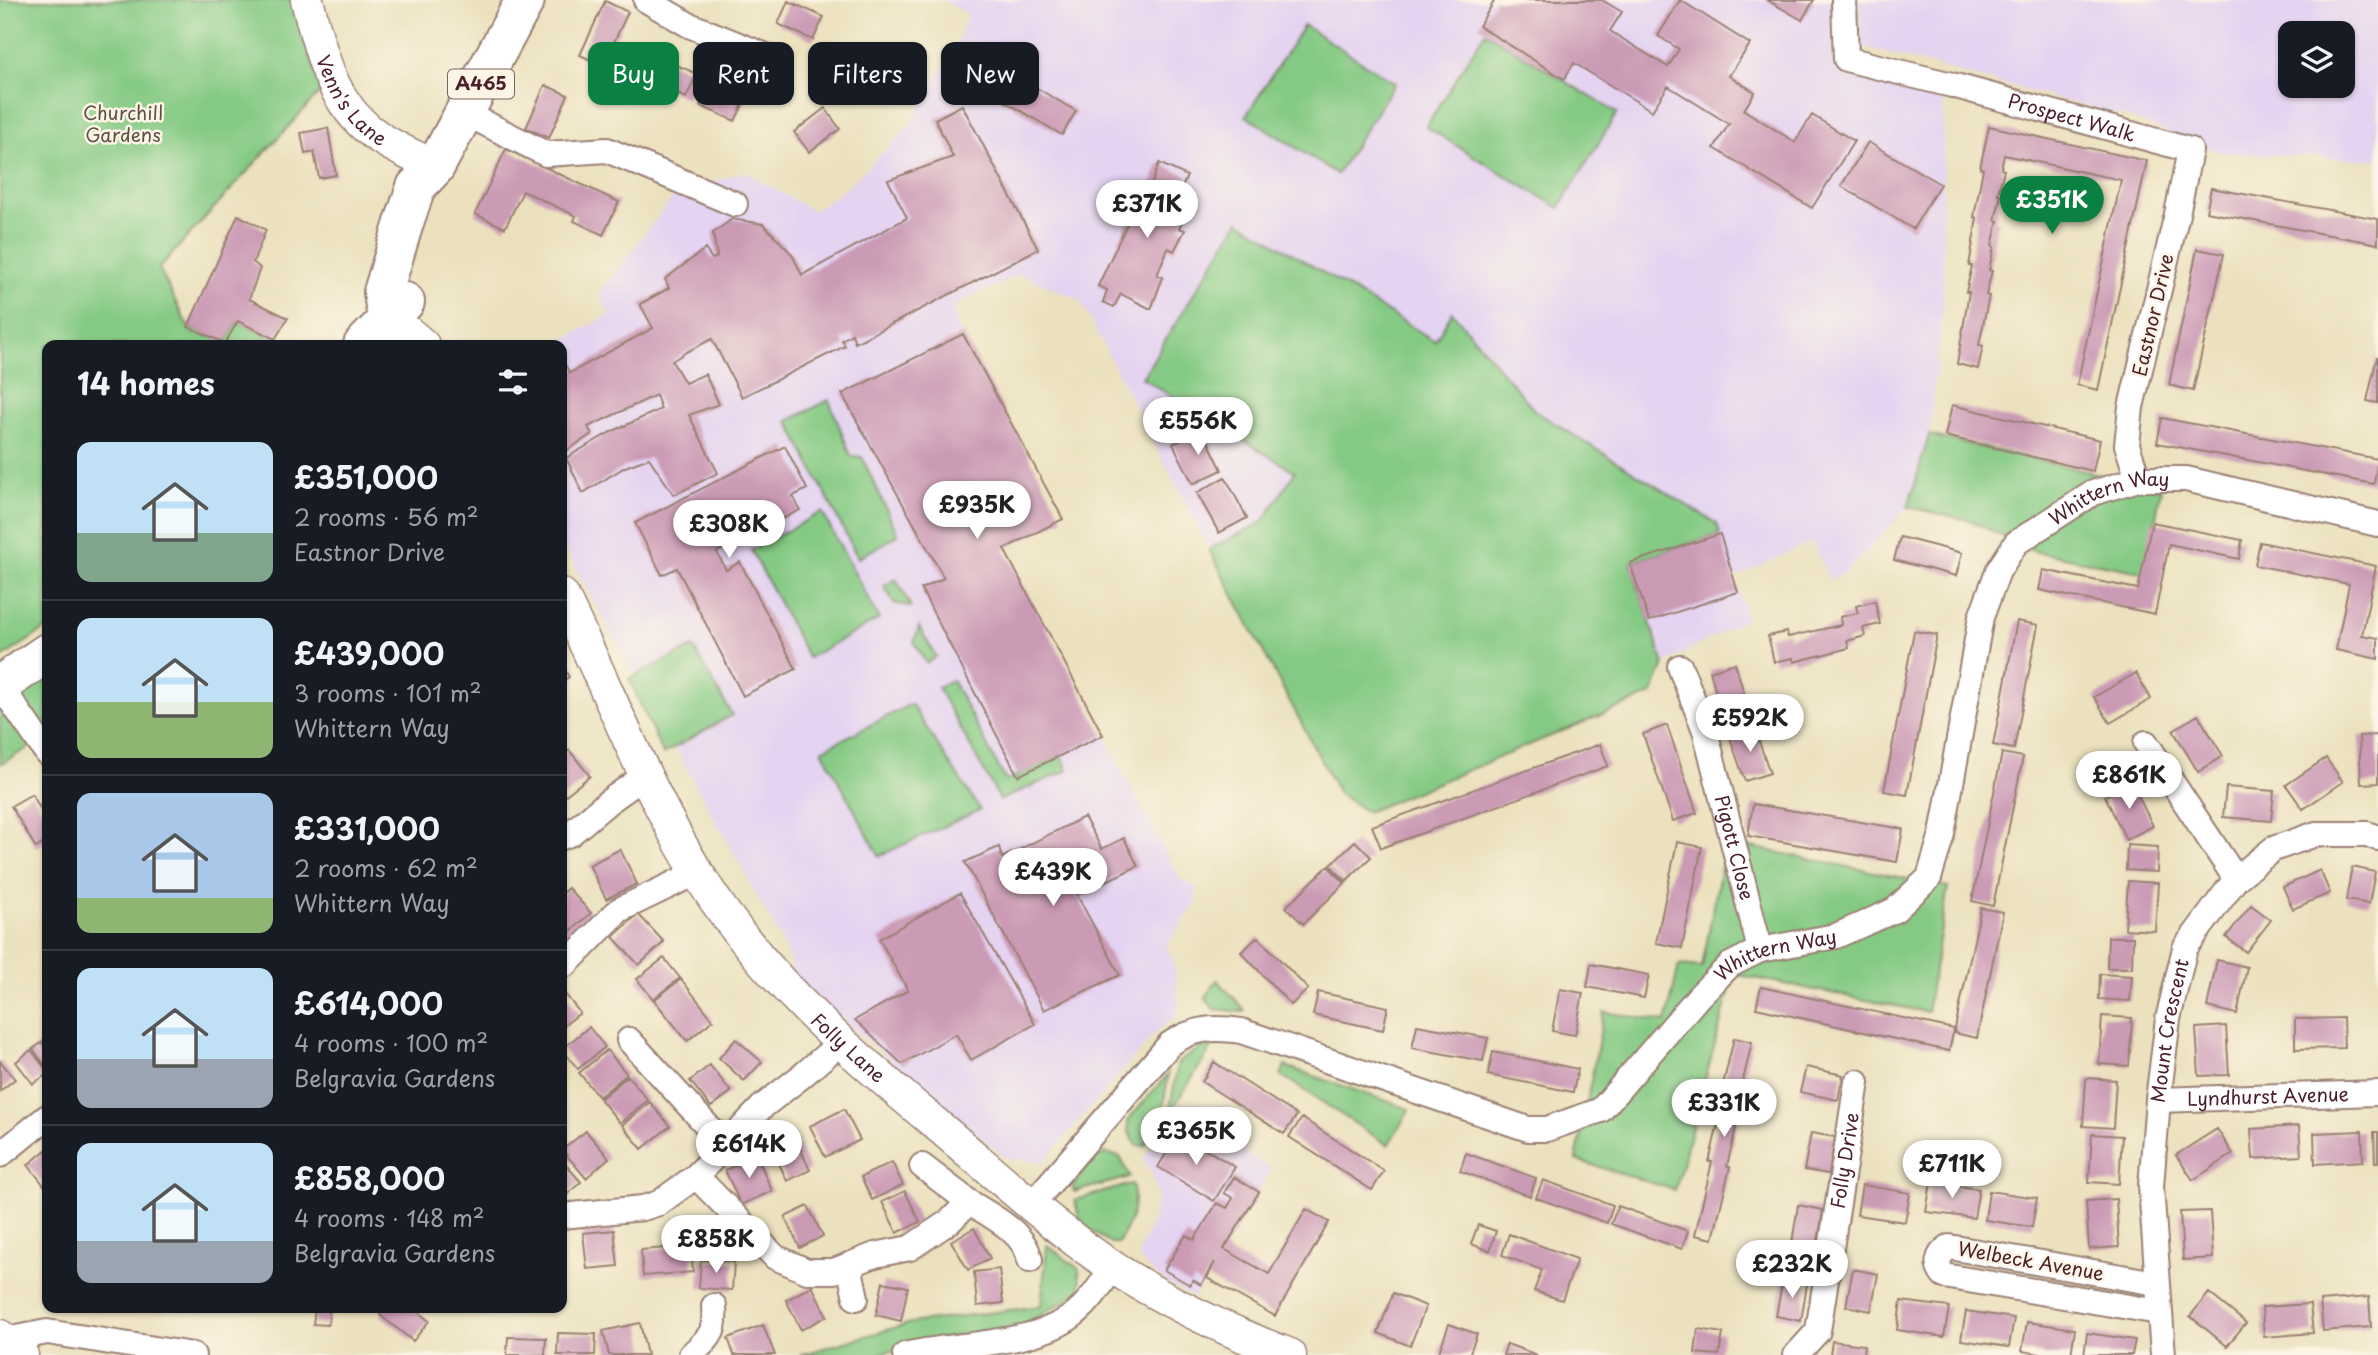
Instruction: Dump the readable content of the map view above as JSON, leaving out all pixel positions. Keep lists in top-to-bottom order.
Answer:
{
  "streets": {
    "highway": ["A465"],
    "street": [
      "Venn's Lane",
      "Prospect Walk",
      "Eastnor Drive",
      "Whittern Way",
      "Pigott Close",
      "Mount Crescent",
      "Folly Lane",
      "Lyndhurst Avenue",
      "Folly Drive",
      "Welbeck Avenue"
    ]
  },
  "crossings": [
    ["A465", "Venn's Lane"],
    ["Prospect Walk", "Eastnor Drive"],
    ["Eastnor Drive", "Whittern Way"],
    ["Whittern Way", "Pigott Close"],
    ["Whittern Way", "Folly Lane"],
    ["Mount Crescent", "Lyndhurst Avenue"],
    ["Mount Crescent", "Welbeck Avenue"]
  ],
  "parks": ["Churchill Gardens"],
  "page": {
    "chip": [
      "Buy",
      "Rent",
      "Filters",
      "New"
    ],
    "price": [
      "£351K",
      "£371K",
      "£556K",
      "£935K",
      "£308K",
      "£592K",
      "£861K",
      "£439K",
      "£331K",
      "£365K",
      "£614K",
      "£711K",
      "£858K",
      "£232K"
    ],
    "heading": "14 homes",
    "list": [
      {
        "name": "£351,000",
        "note": "2 rooms · 56 m² · Eastnor Drive"
      },
      {
        "name": "£439,000",
        "note": "3 rooms · 101 m² · Whittern Way"
      },
      {
        "name": "£331,000",
        "note": "2 rooms · 62 m² · Whittern Way"
      },
      {
        "name": "£614,000",
        "note": "4 rooms · 100 m² · Belgravia Gardens"
      },
      {
        "name": "£858,000",
        "note": "4 rooms · 148 m² · Belgravia Gardens"
      }
    ]
  }
}
